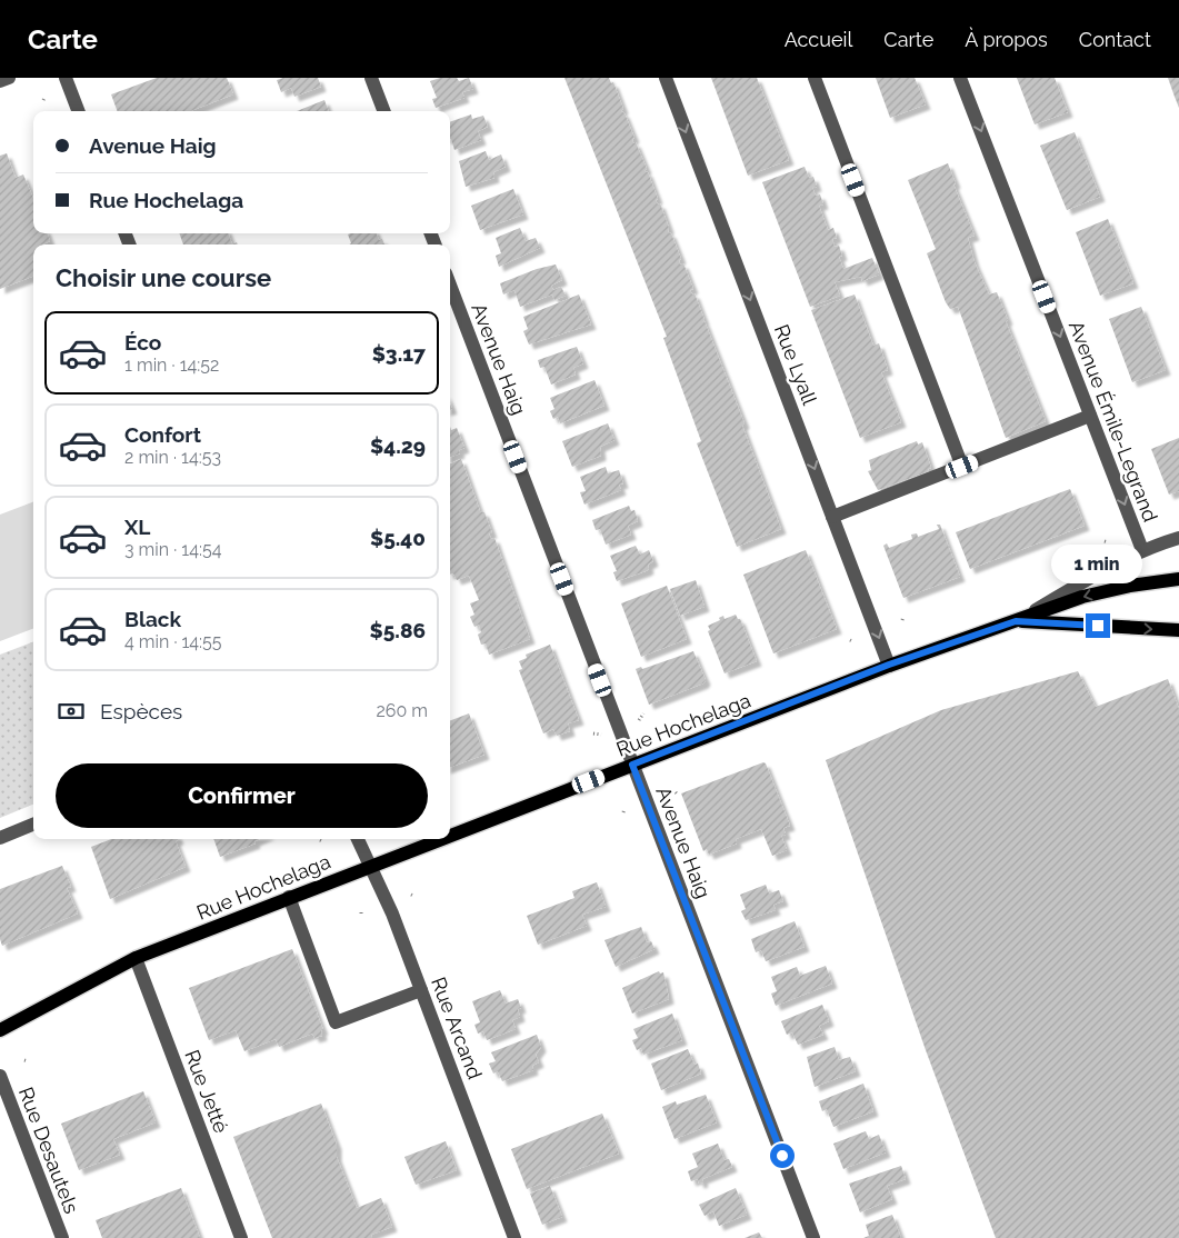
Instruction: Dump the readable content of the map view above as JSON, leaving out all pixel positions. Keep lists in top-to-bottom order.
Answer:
{
  "streets": {
    "main road": ["Rue Hochelaga"],
    "street": [
      "Avenue Haig",
      "Rue Lyall",
      "Avenue Émile-Legrand",
      "Rue Arcand",
      "Rue Jetté",
      "Rue Desautels"
    ]
  },
  "crossings": [
    ["Avenue Haig", "Rue Hochelaga"],
    ["Rue Lyall", "Rue Hochelaga"],
    ["Avenue Émile-Legrand", "Rue Hochelaga"],
    ["Rue Hochelaga", "Rue Arcand"],
    ["Rue Hochelaga", "Rue Jetté"]
  ],
  "one_way": ["Rue Lyall", "Avenue Émile-Legrand"],
  "page": {
    "header": "Carte",
    "nav": [
      "Accueil",
      "Carte",
      "À propos",
      "Contact"
    ],
    "banner": ["Avenue Haig", "Rue Hochelaga"],
    "heading": "Choisir une course",
    "list": [
      {
        "name": "Éco",
        "note": "1 min · 14:52",
        "value": "$3.17"
      },
      {
        "name": "Confort",
        "note": "2 min · 14:53",
        "value": "$4.29"
      },
      {
        "name": "XL",
        "note": "3 min · 14:54",
        "value": "$5.40"
      },
      {
        "name": "Black",
        "note": "4 min · 14:55",
        "value": "$5.86"
      }
    ],
    "bubble": "1 min",
    "pay": ["Espèces", "260 m"],
    "buttons": "Confirmer"
  }
}
